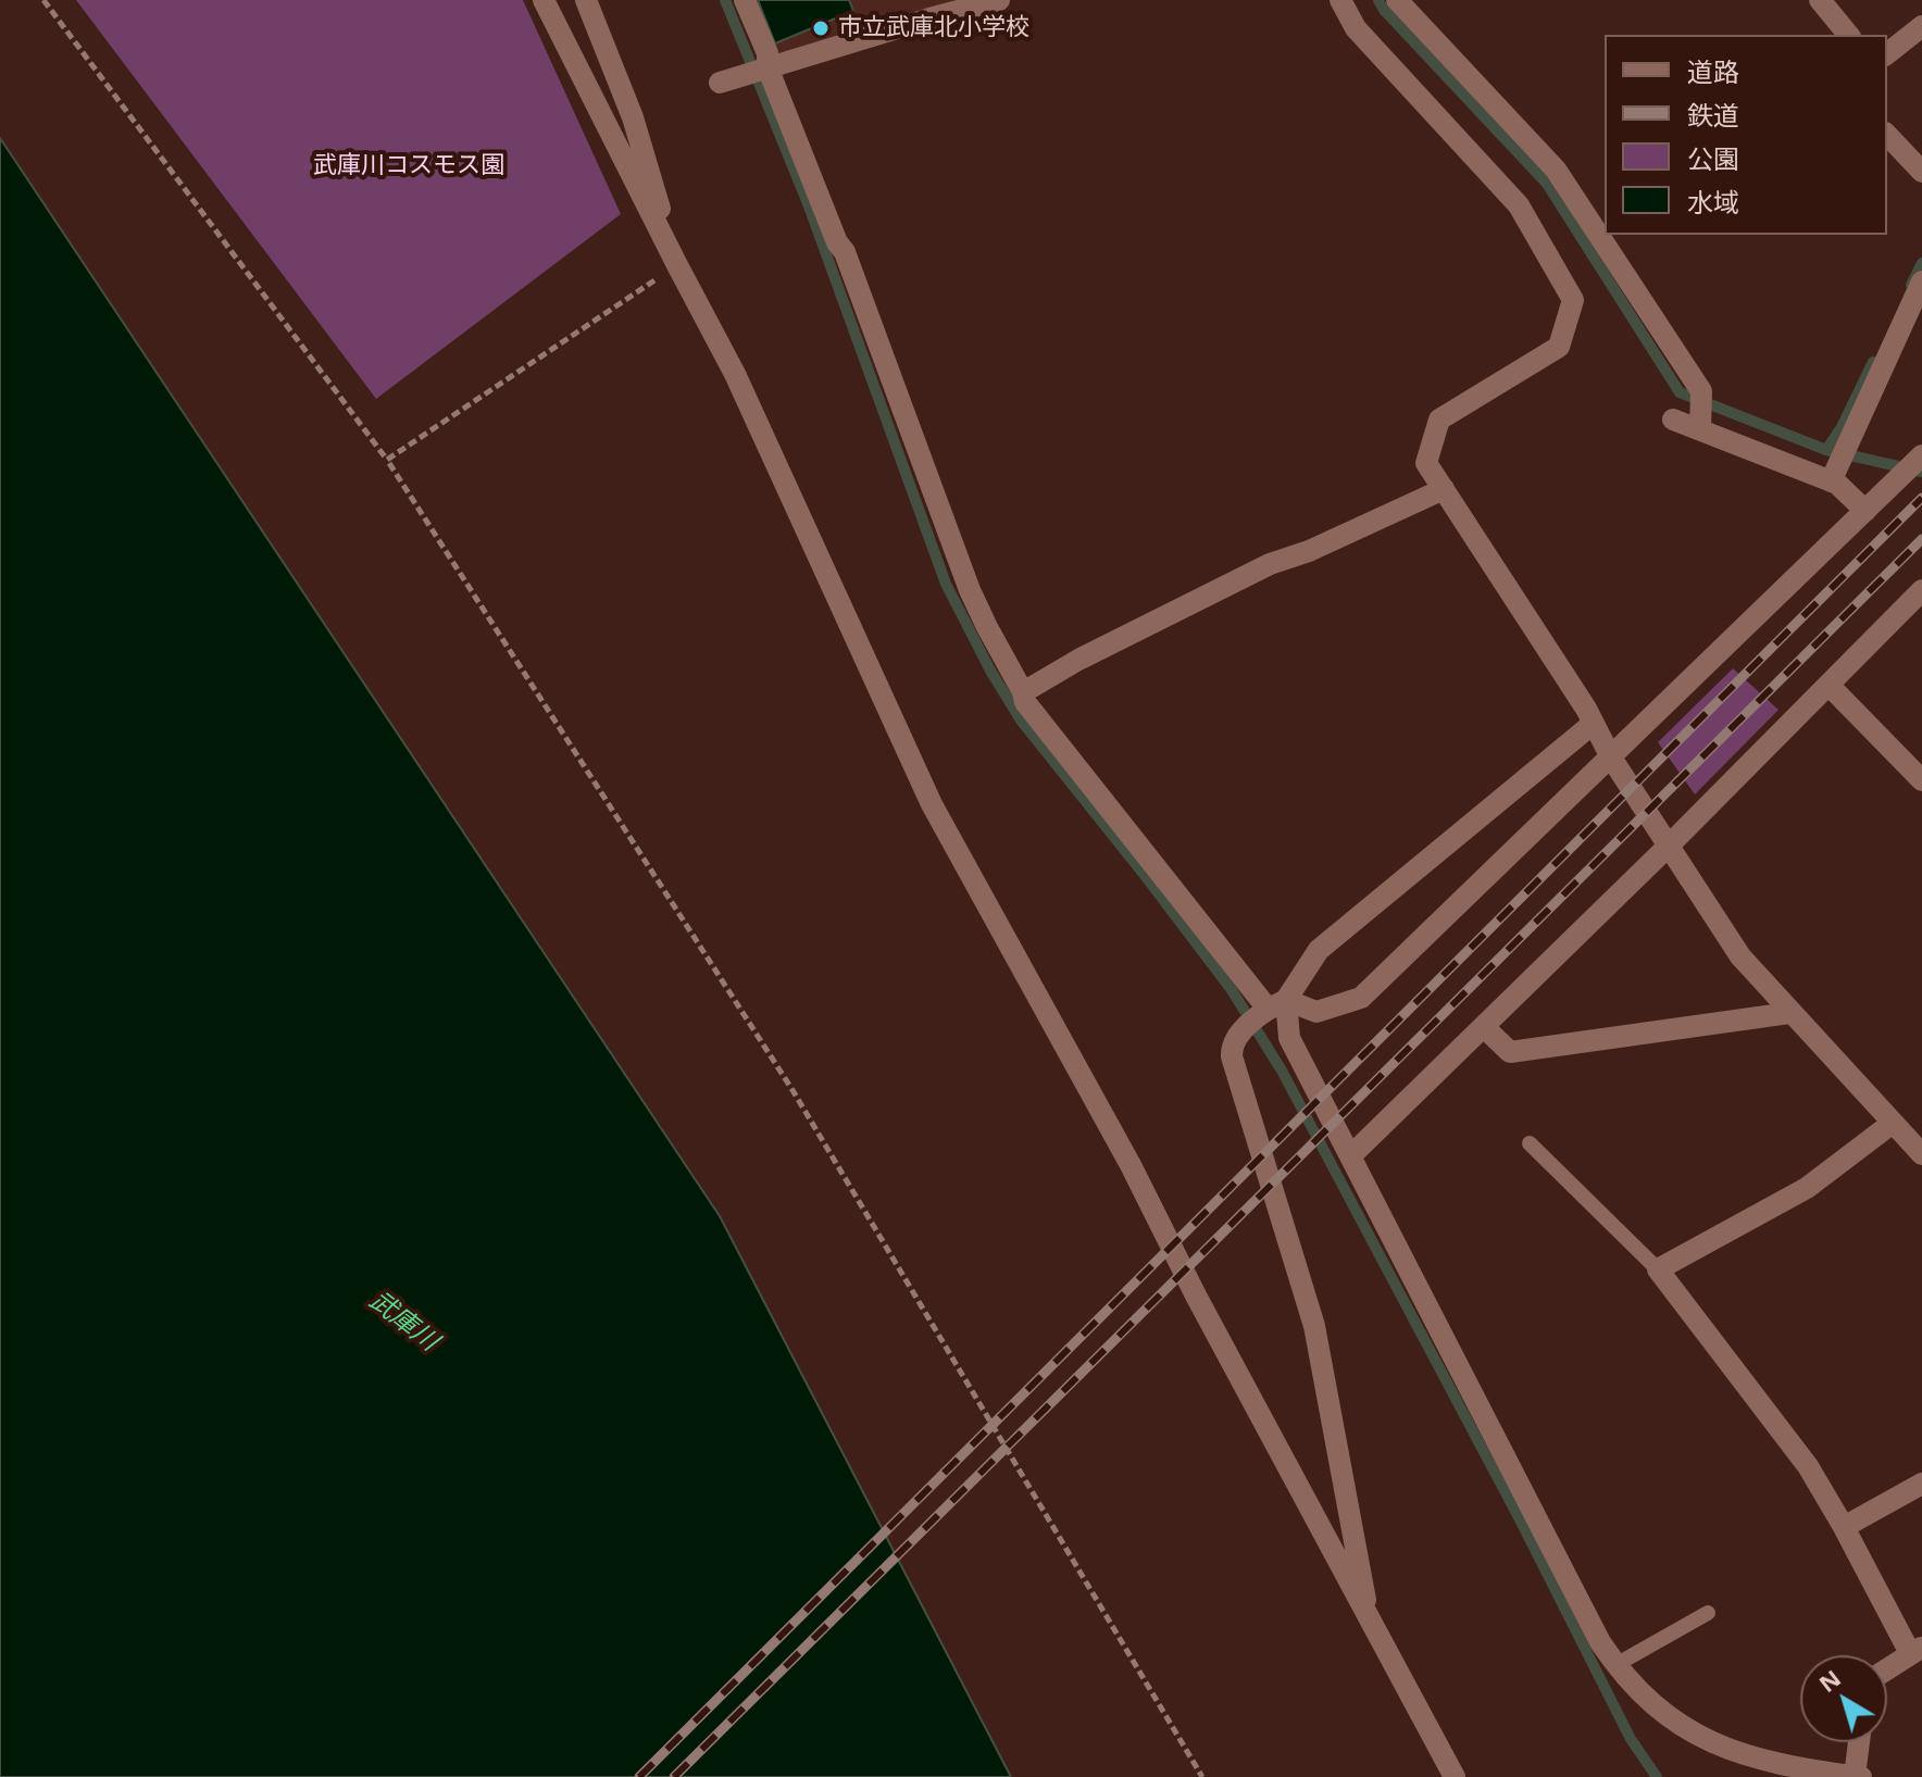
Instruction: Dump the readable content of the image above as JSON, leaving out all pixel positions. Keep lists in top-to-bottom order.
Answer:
{
  "water": ["武庫川"],
  "parks": ["武庫川コスモス園"],
  "places": ["市立武庫北小学校"],
  "legend": [
    "道路",
    "鉄道",
    "公園",
    "水域"
  ],
  "north": "top left"
}
